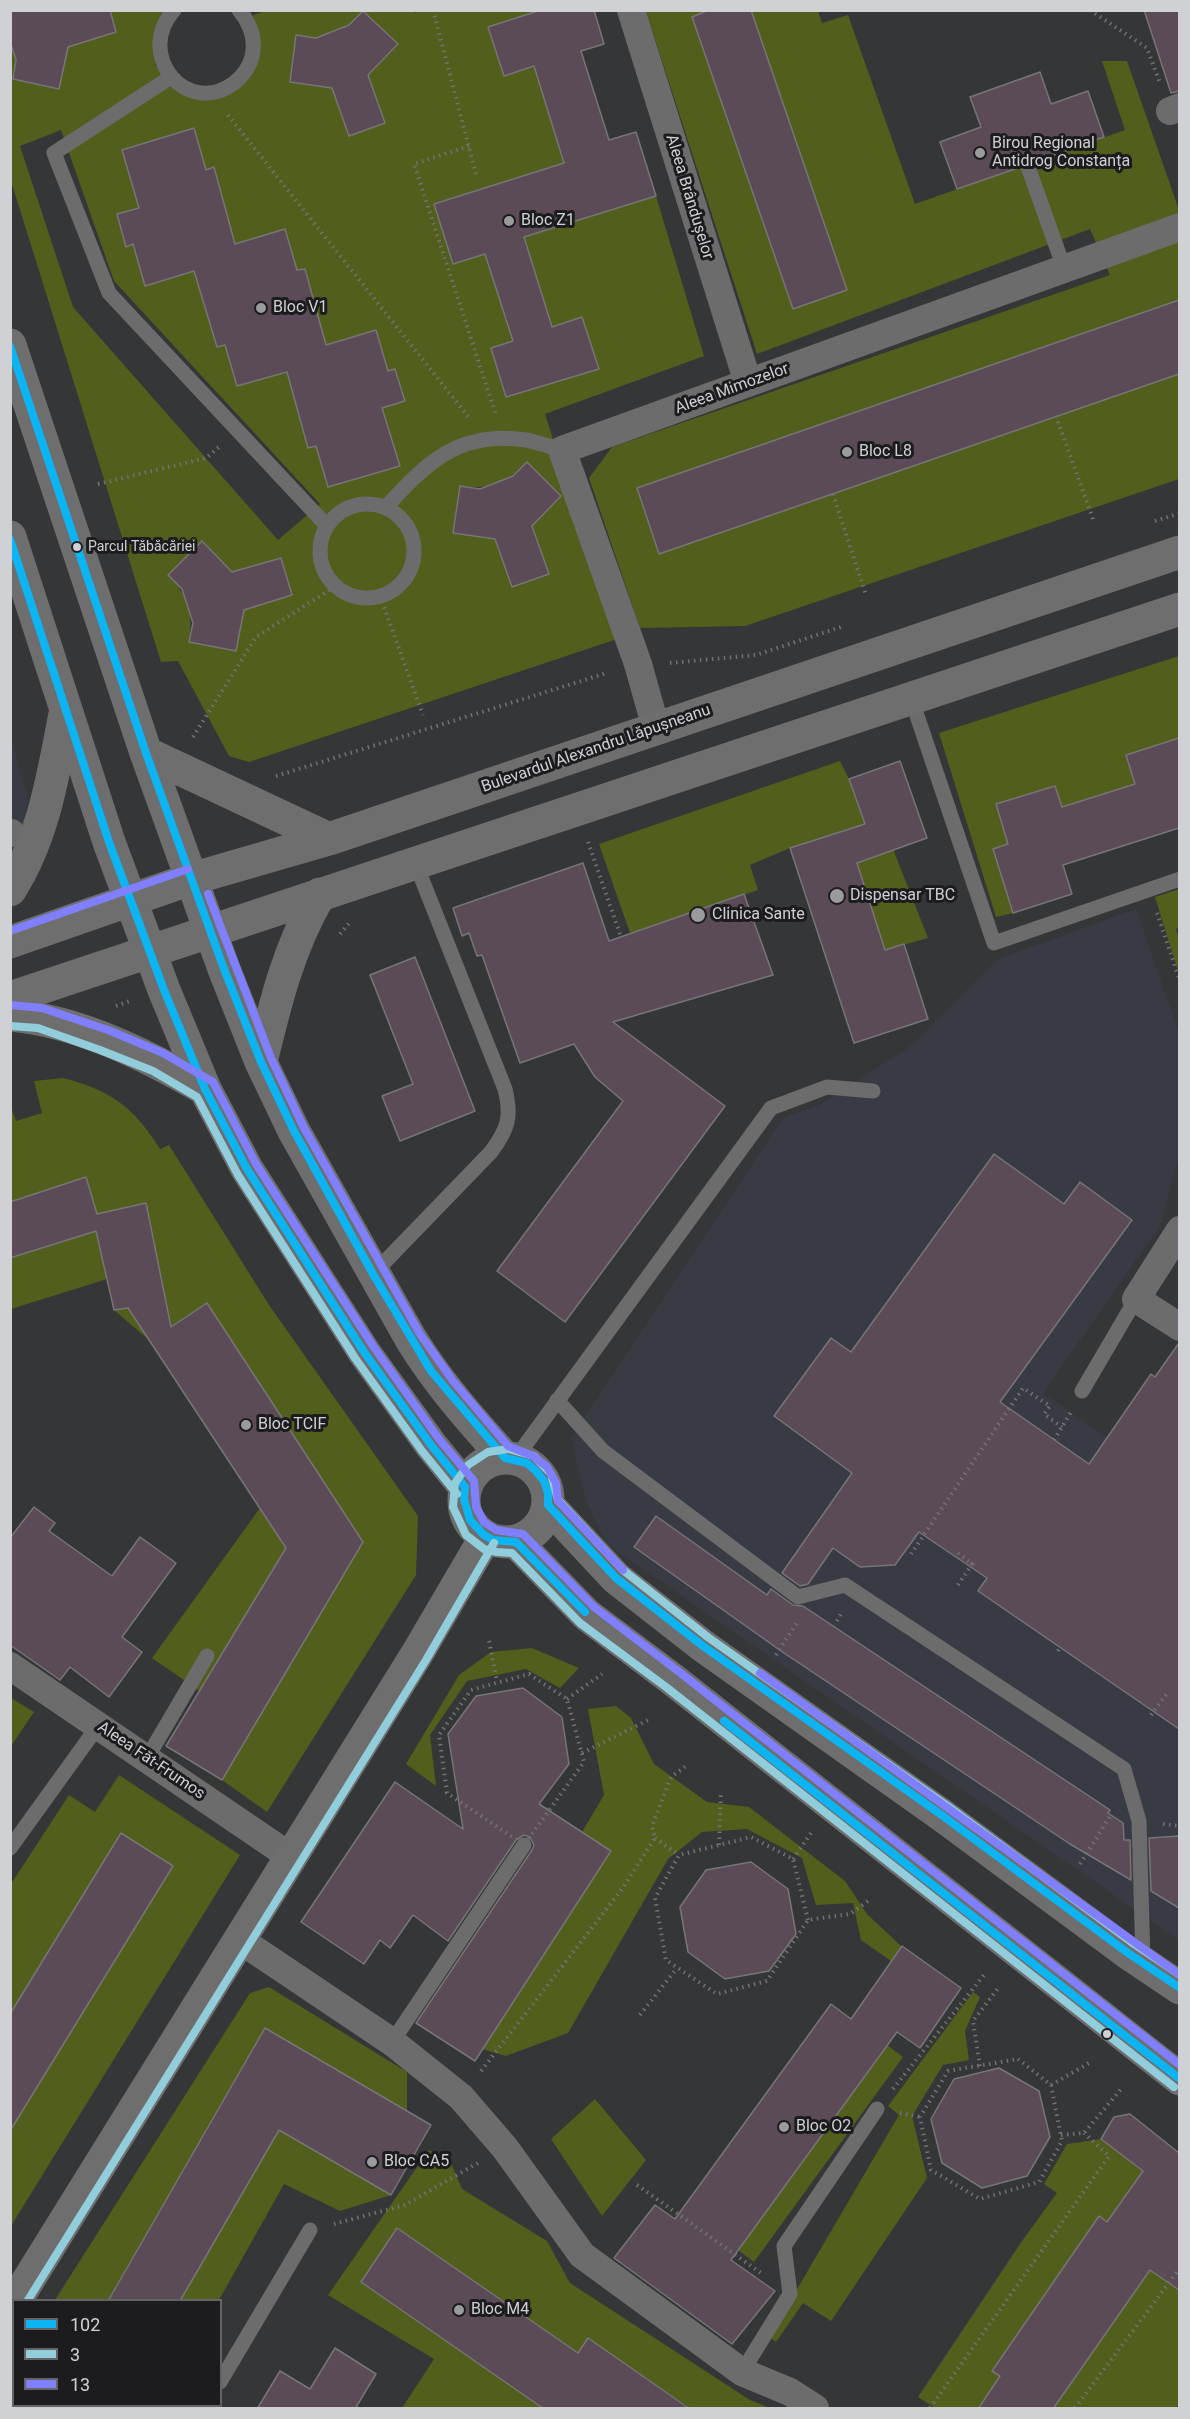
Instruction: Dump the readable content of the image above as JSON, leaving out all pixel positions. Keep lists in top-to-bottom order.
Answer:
{
  "streets": {
    "main road": ["Bulevardul Alexandru Lăpușneanu"],
    "street": ["Aleea Brândușelor", "Aleea Mimozelor", "Aleea Făt-Frumos"]
  },
  "crossings": [
    ["Aleea Brândușelor", "Aleea Mimozelor"]
  ],
  "places": [
    "Birou Regional Antidrog Constanța",
    "Bloc Z1",
    "Bloc V1",
    "Bloc L8",
    "Parcul Tăbăcăriei",
    "Dispensar TBC",
    "Clinica Sante",
    "Bloc TCIF",
    "Bloc O2",
    "Bloc CA5",
    "Bloc M4"
  ],
  "lines": ["transit line 102", "transit line 13", "transit line 3"],
  "legend": ["102", "3", "13"]
}
